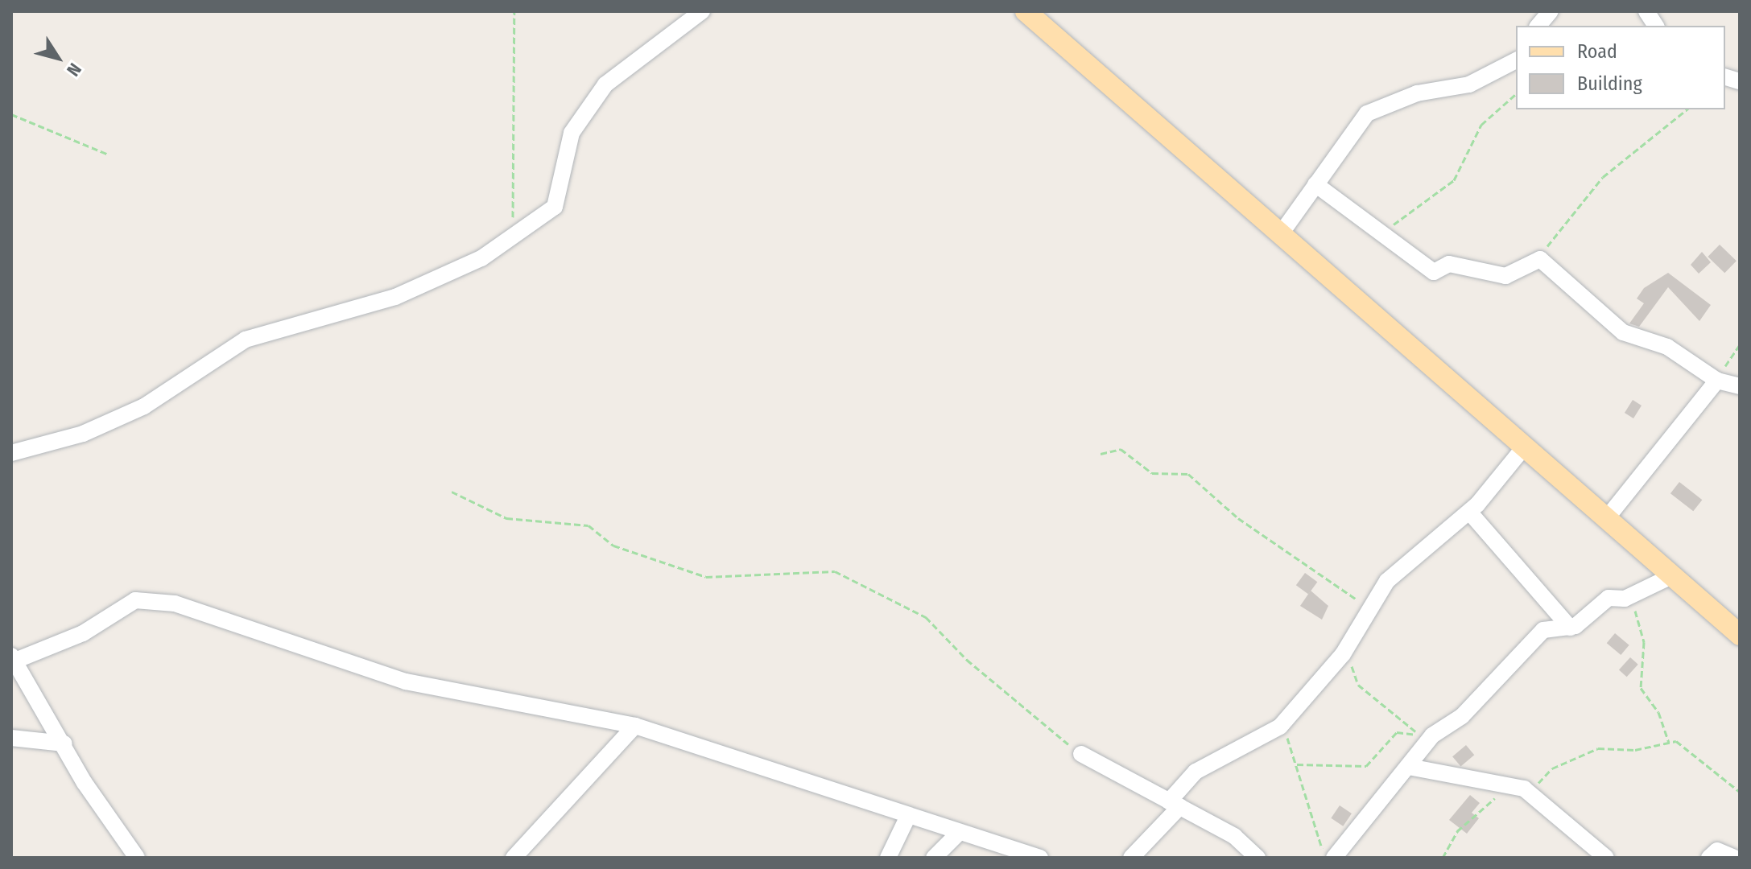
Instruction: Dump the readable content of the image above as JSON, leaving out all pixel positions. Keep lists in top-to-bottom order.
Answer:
{
  "legend": ["Road", "Building"],
  "north": "bottom right"
}
